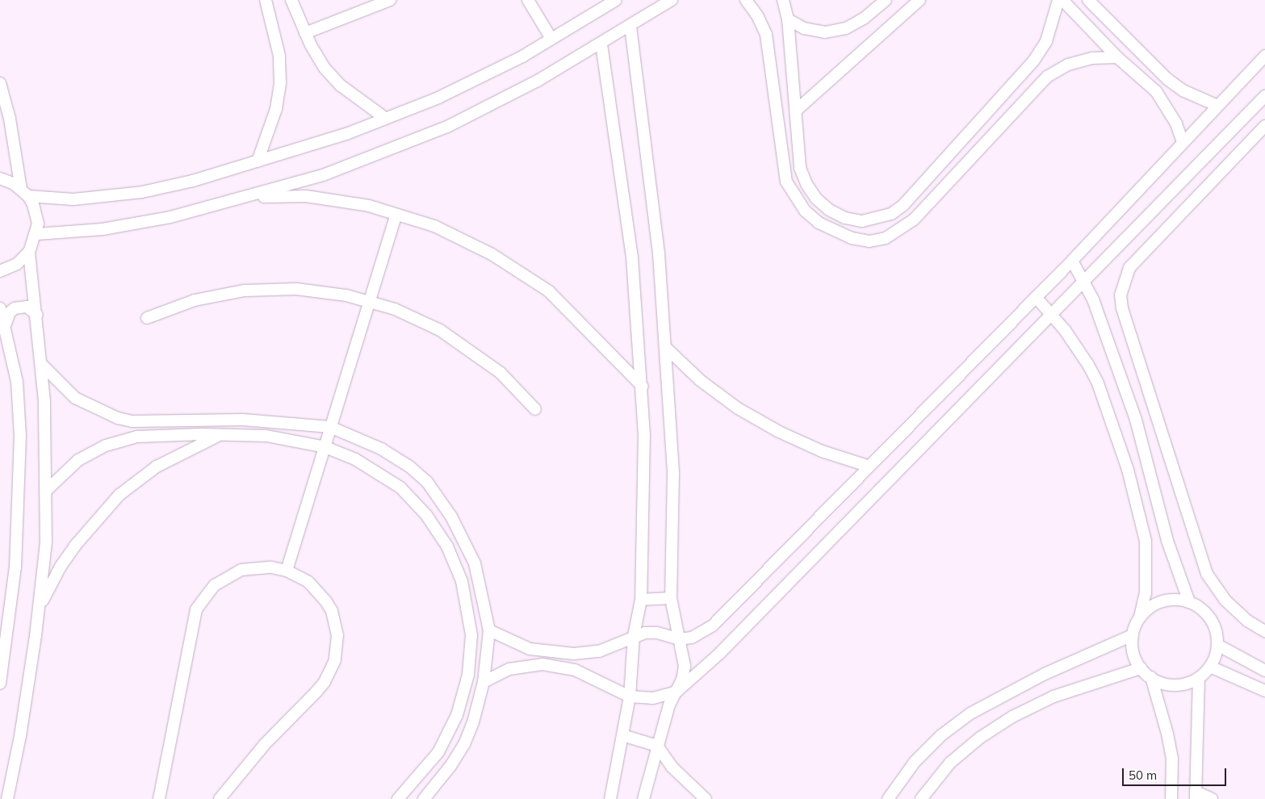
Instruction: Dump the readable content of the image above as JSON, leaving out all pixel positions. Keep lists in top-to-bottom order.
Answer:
{
  "scale_bar": "50 m"
}
